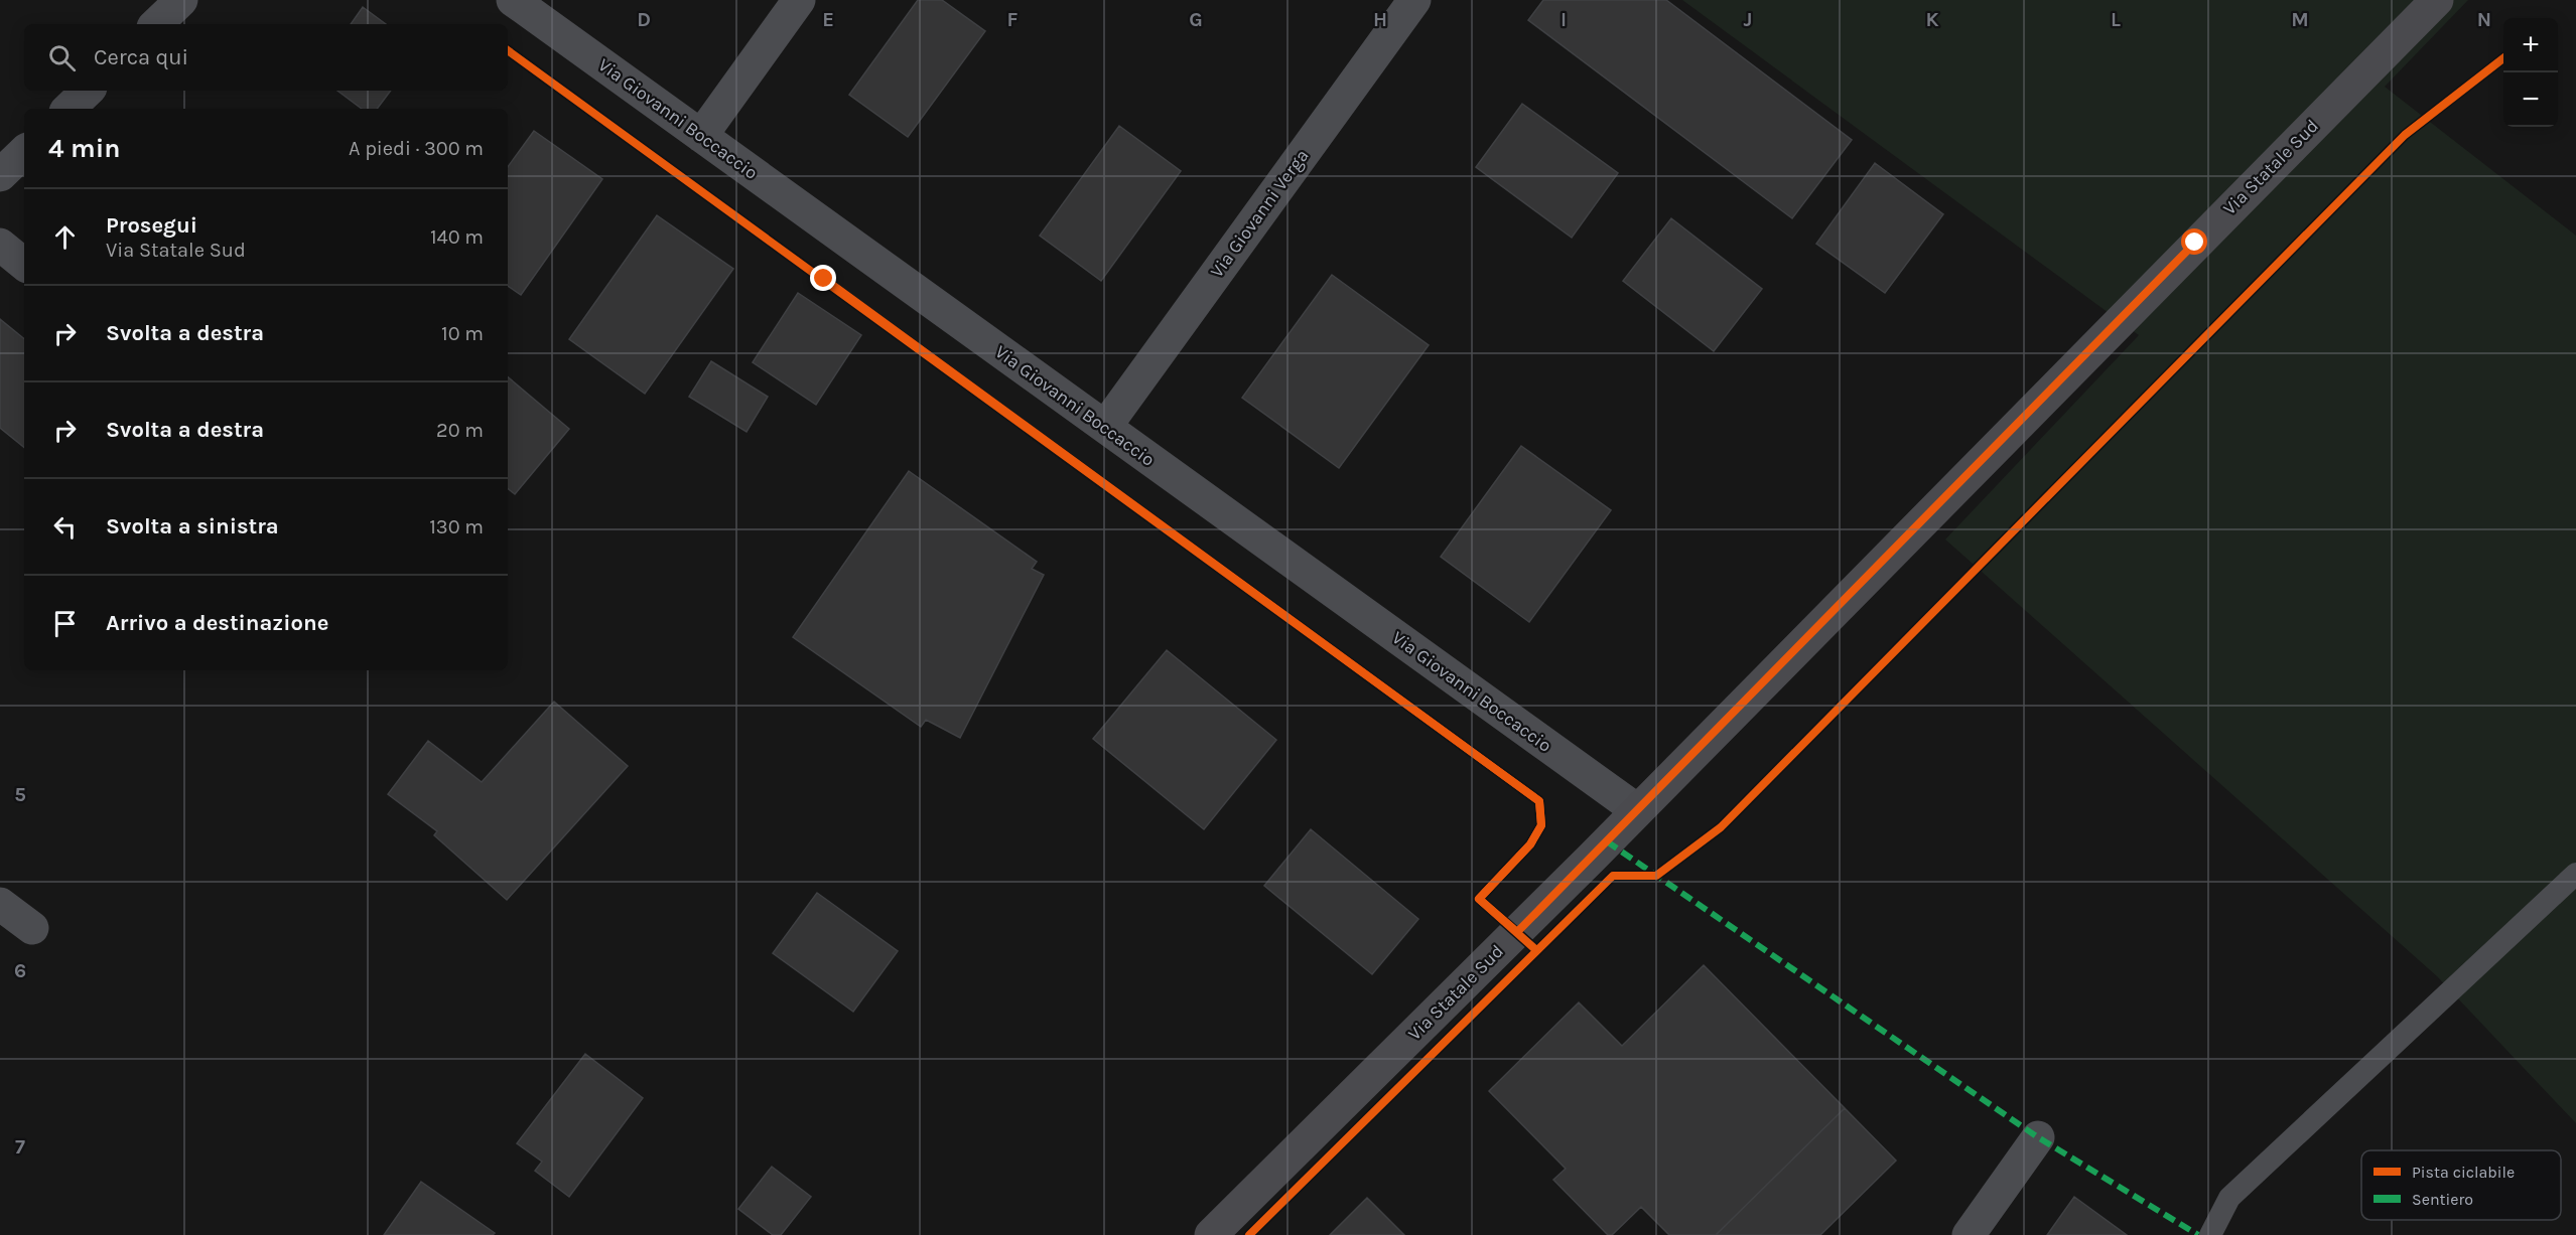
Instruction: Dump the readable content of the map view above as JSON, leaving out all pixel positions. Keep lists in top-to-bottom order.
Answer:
{
  "streets": {
    "main road": ["Via Statale Sud"],
    "street": ["Via Giovanni Boccaccio", "Via Giovanni Verga"]
  },
  "crossings": [
    ["Via Giovanni Boccaccio", "Via Statale Sud"],
    ["Via Giovanni Boccaccio", "Via Giovanni Verga"]
  ],
  "legend": ["Pista ciclabile", "Sentiero"],
  "page": {
    "map_buttons": ["+", "−"],
    "search": "Cerca qui",
    "heading": ["4 min", "A piedi · 300 m"],
    "list": [
      ["Prosegui", "Via Statale Sud", "140 m"],
      ["Svolta a destra", "10 m"],
      ["Svolta a destra", "20 m"],
      ["Svolta a sinistra", "130 m"],
      "Arrivo a destinazione"
    ]
  },
  "grid": {
    "columns": [
      "D",
      "E",
      "F",
      "G",
      "H",
      "I",
      "J",
      "K",
      "L",
      "M",
      "N"
    ],
    "rows": ["5", "6", "7"]
  }
}
